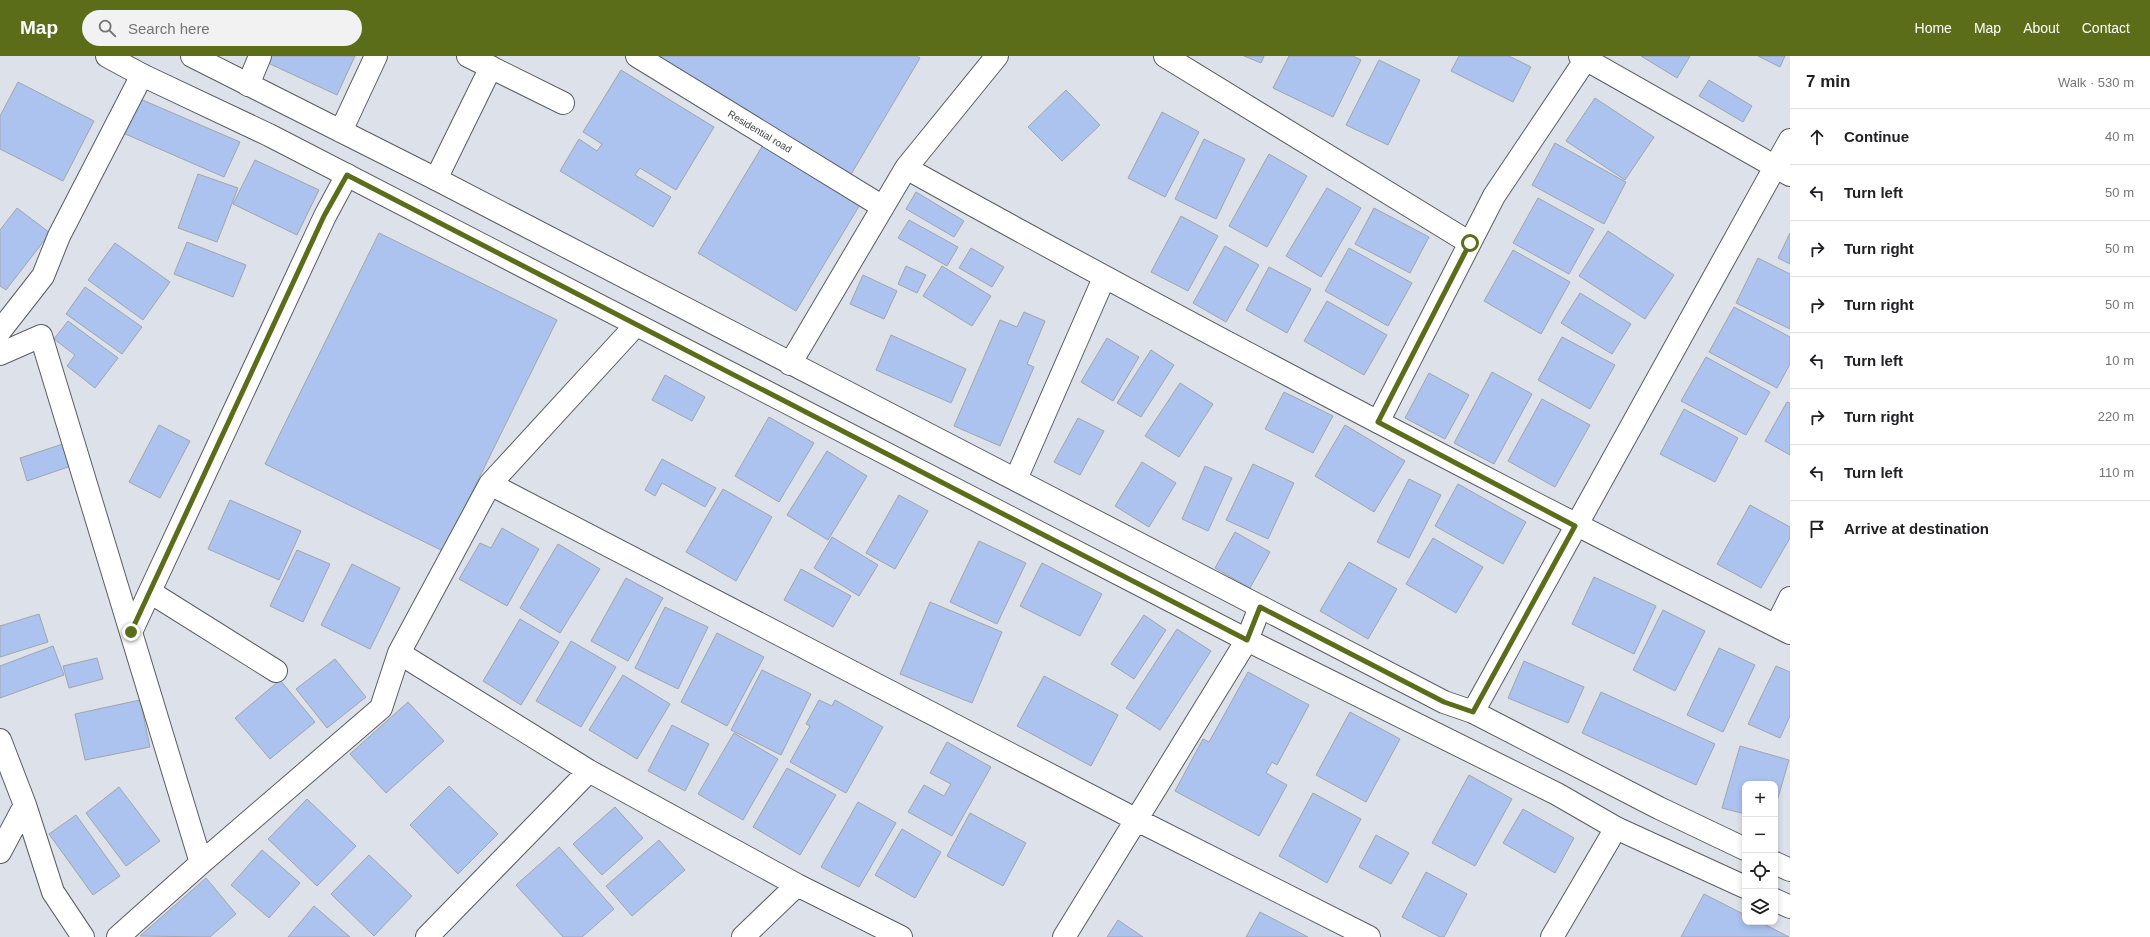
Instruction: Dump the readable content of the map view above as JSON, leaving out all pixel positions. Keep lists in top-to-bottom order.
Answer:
{
  "streets": {
    "street": ["Residential road"]
  },
  "page": {
    "header": "Map",
    "search": "Search here",
    "nav": [
      "Home",
      "Map",
      "About",
      "Contact"
    ],
    "heading": ["7 min", "Walk · 530 m"],
    "list": [
      ["Continue", "40 m"],
      ["Turn left", "50 m"],
      ["Turn right", "50 m"],
      ["Turn right", "50 m"],
      ["Turn left", "10 m"],
      ["Turn right", "220 m"],
      ["Turn left", "110 m"],
      "Arrive at destination"
    ],
    "map_buttons": ["+", "−"]
  }
}
